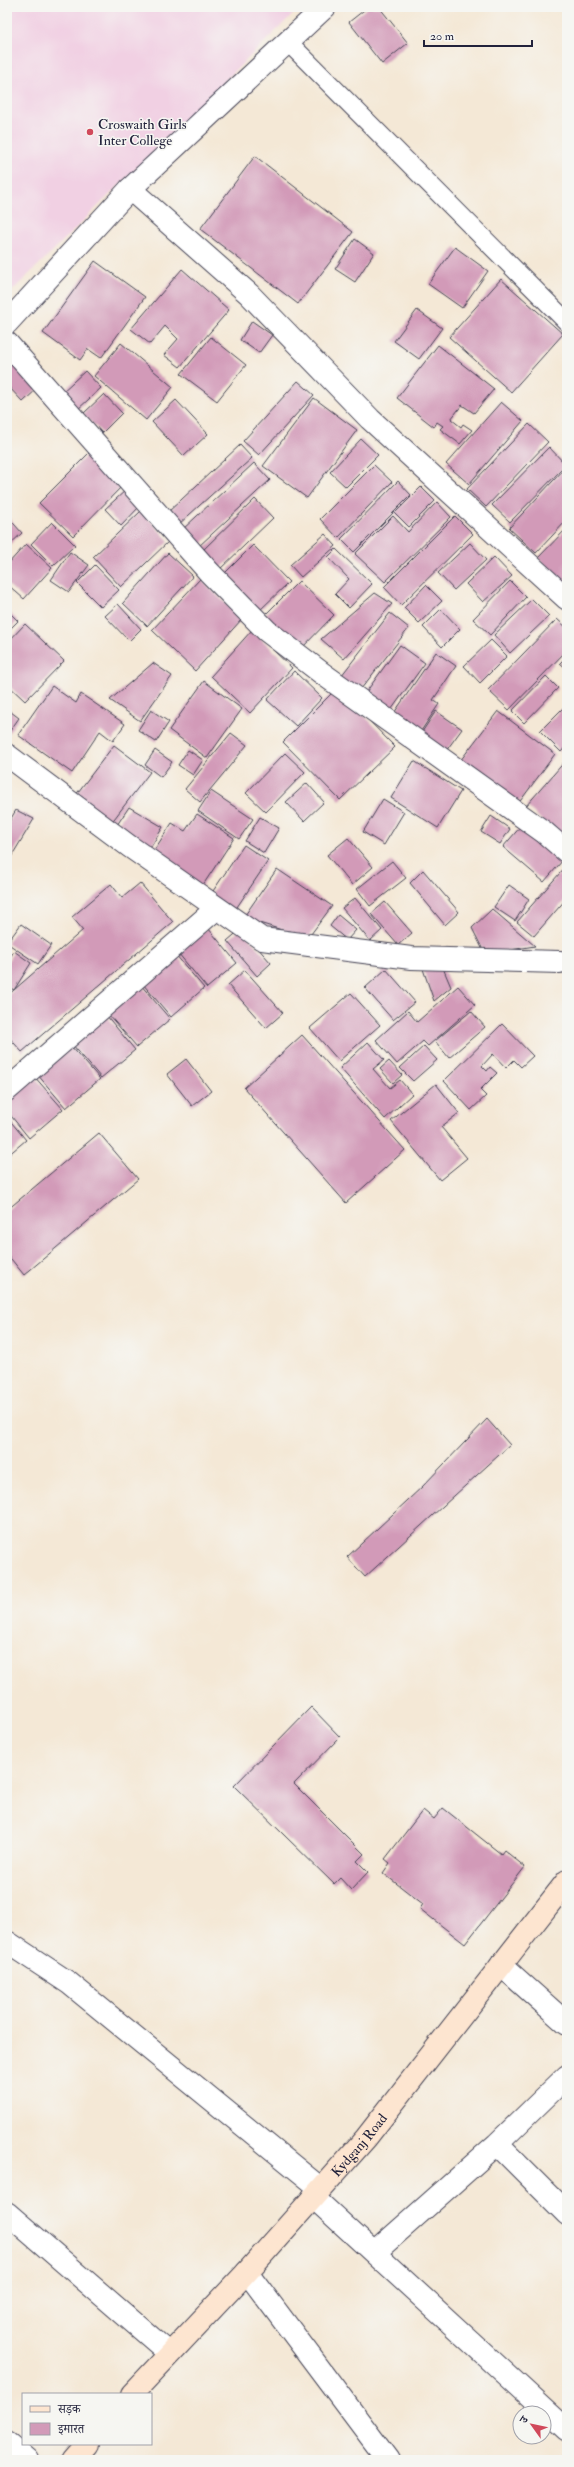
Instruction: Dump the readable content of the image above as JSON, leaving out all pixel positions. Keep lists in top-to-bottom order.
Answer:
{
  "streets": {
    "main road": ["Kydganj Road"]
  },
  "places": ["Croswaith Girls Inter College"],
  "legend": ["सड़क", "इमारत"],
  "scale_bar": "20 m",
  "north": "top left"
}
